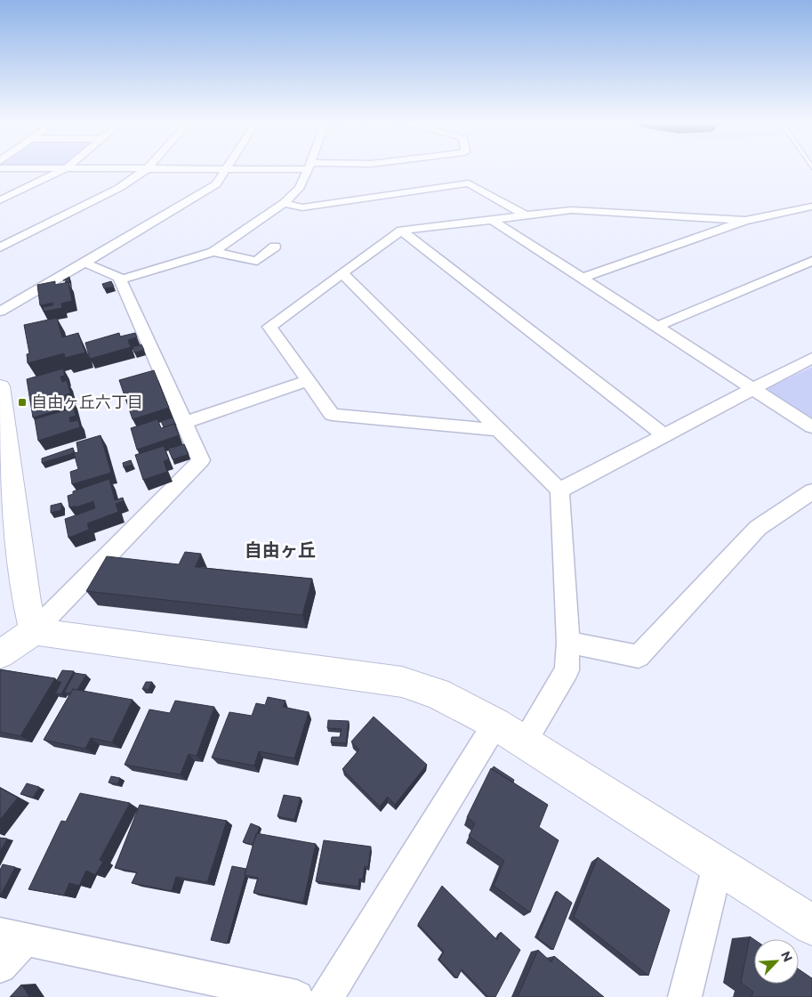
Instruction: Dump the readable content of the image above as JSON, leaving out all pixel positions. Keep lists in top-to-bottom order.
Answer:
{
  "districts": ["自由ヶ丘"],
  "places": {
    "transit": ["自由ヶ丘六丁目"]
  },
  "north": "top right"
}
